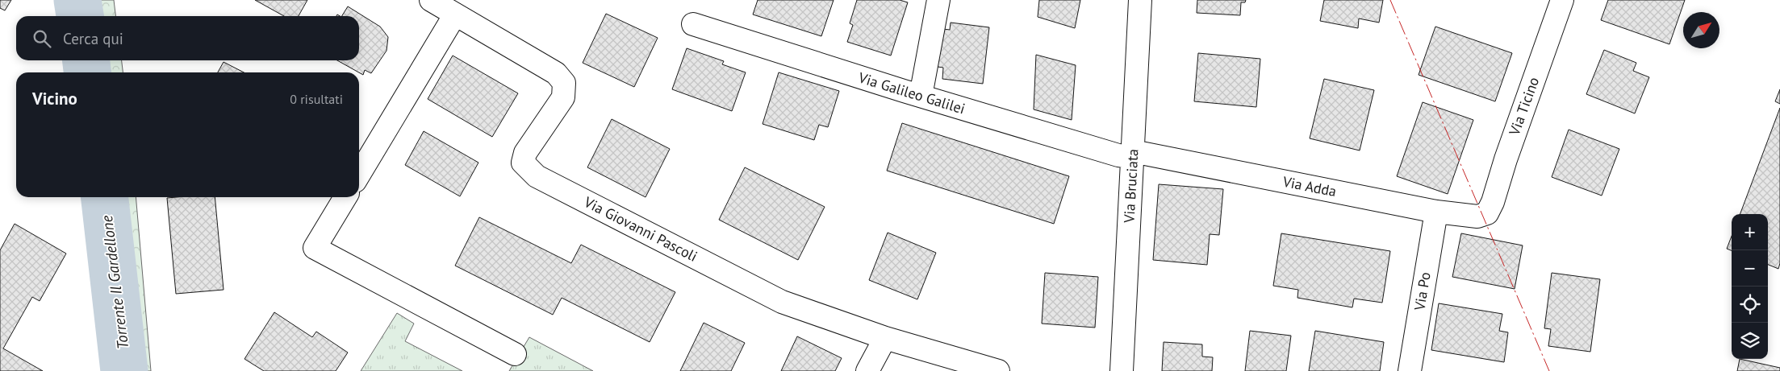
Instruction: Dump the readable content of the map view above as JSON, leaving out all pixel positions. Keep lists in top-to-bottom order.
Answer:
{
  "streets": {
    "street": [
      "Via Galileo Galilei",
      "Via Ticino",
      "Via Bruciata",
      "Via Adda",
      "Via Giovanni Pascoli",
      "Via Po"
    ]
  },
  "crossings": [
    ["Via Galileo Galilei", "Via Bruciata"],
    ["Via Galileo Galilei", "Via Adda"],
    ["Via Ticino", "Via Adda"],
    ["Via Bruciata", "Via Adda"],
    ["Via Adda", "Via Po"]
  ],
  "water": ["Torrente Il Gardellone"],
  "north": "top right",
  "page": {
    "search": "Cerca qui",
    "heading": ["Vicino", "0 risultati"],
    "map_buttons": ["+", "−"]
  }
}
